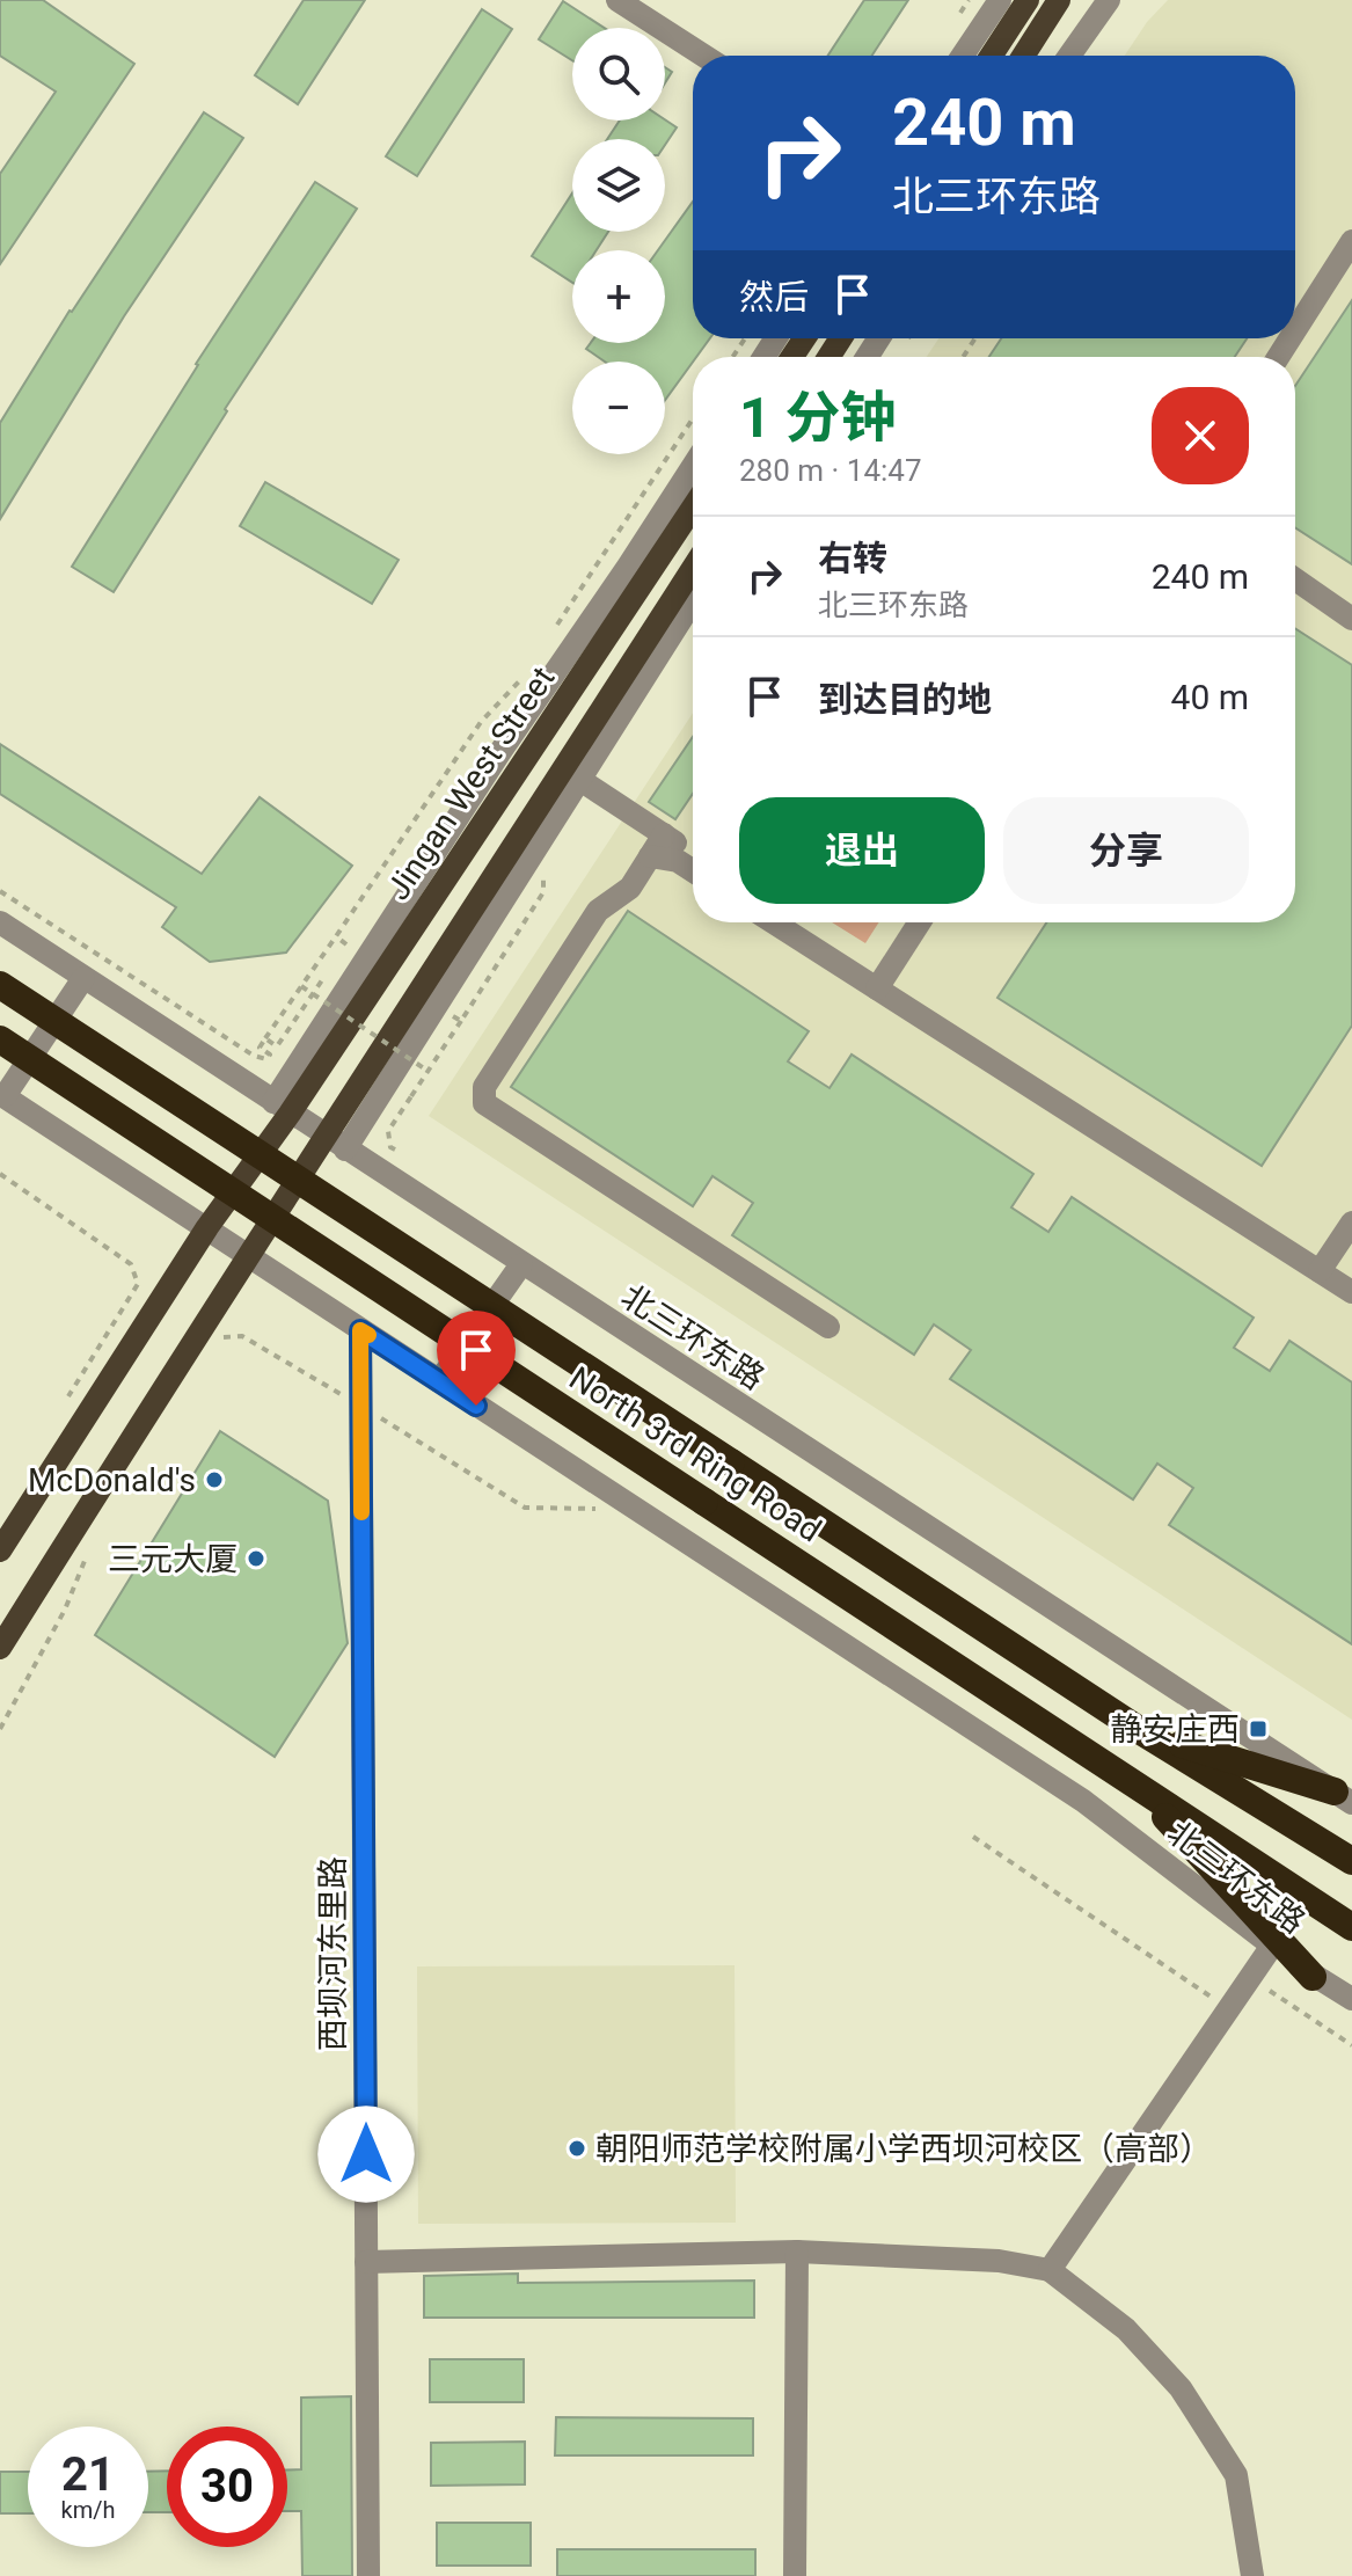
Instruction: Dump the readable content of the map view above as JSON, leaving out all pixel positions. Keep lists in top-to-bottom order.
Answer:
{
  "streets": {
    "highway": ["North 3rd Ring Road"],
    "main road": ["Jingan West Street"],
    "street": ["北三环东路", "西坝河东里路"]
  },
  "crossings": [
    ["Jingan West Street", "北三环东路"],
    ["北三环东路", "西坝河东里路"]
  ],
  "places": {
    "other": ["McDonald's", "三元大厦", "朝阳师范学校附属小学西坝河校区（高部）"],
    "transit": ["静安庄西"]
  },
  "page": {
    "map_buttons": ["+", "−"],
    "turn": ["240 m", "北三环东路"],
    "then": "然后",
    "heading": ["1 分钟", "280 m · 14:47"],
    "list": [
      {
        "name": "右转",
        "note": "北三环东路",
        "value": "240 m"
      },
      {
        "name": "到达目的地",
        "value": "40 m"
      }
    ],
    "buttons": ["退出", "分享"],
    "speed": "21 km/h",
    "limit": "30"
  }
}
